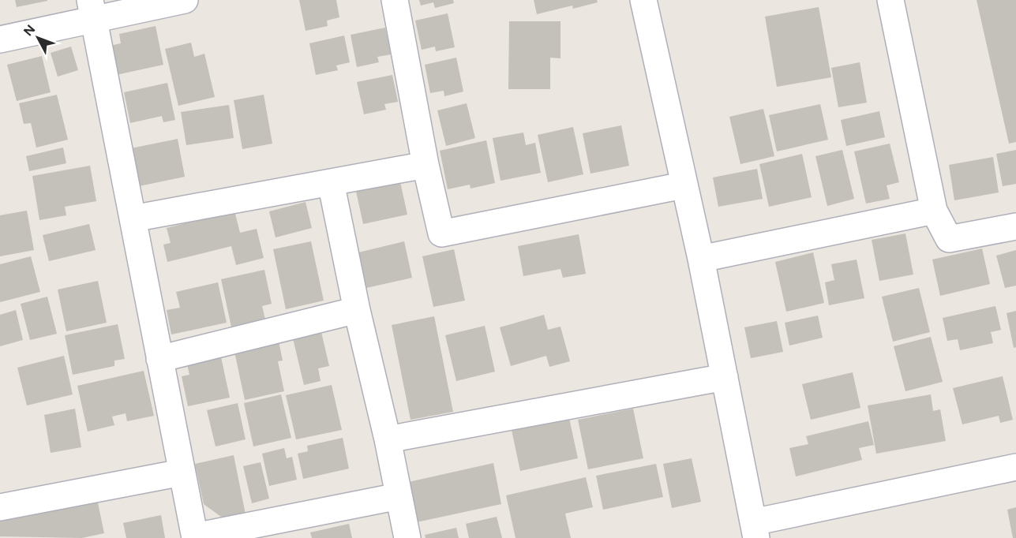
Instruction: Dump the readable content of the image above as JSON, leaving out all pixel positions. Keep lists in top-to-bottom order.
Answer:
{
  "north": "top left"
}
